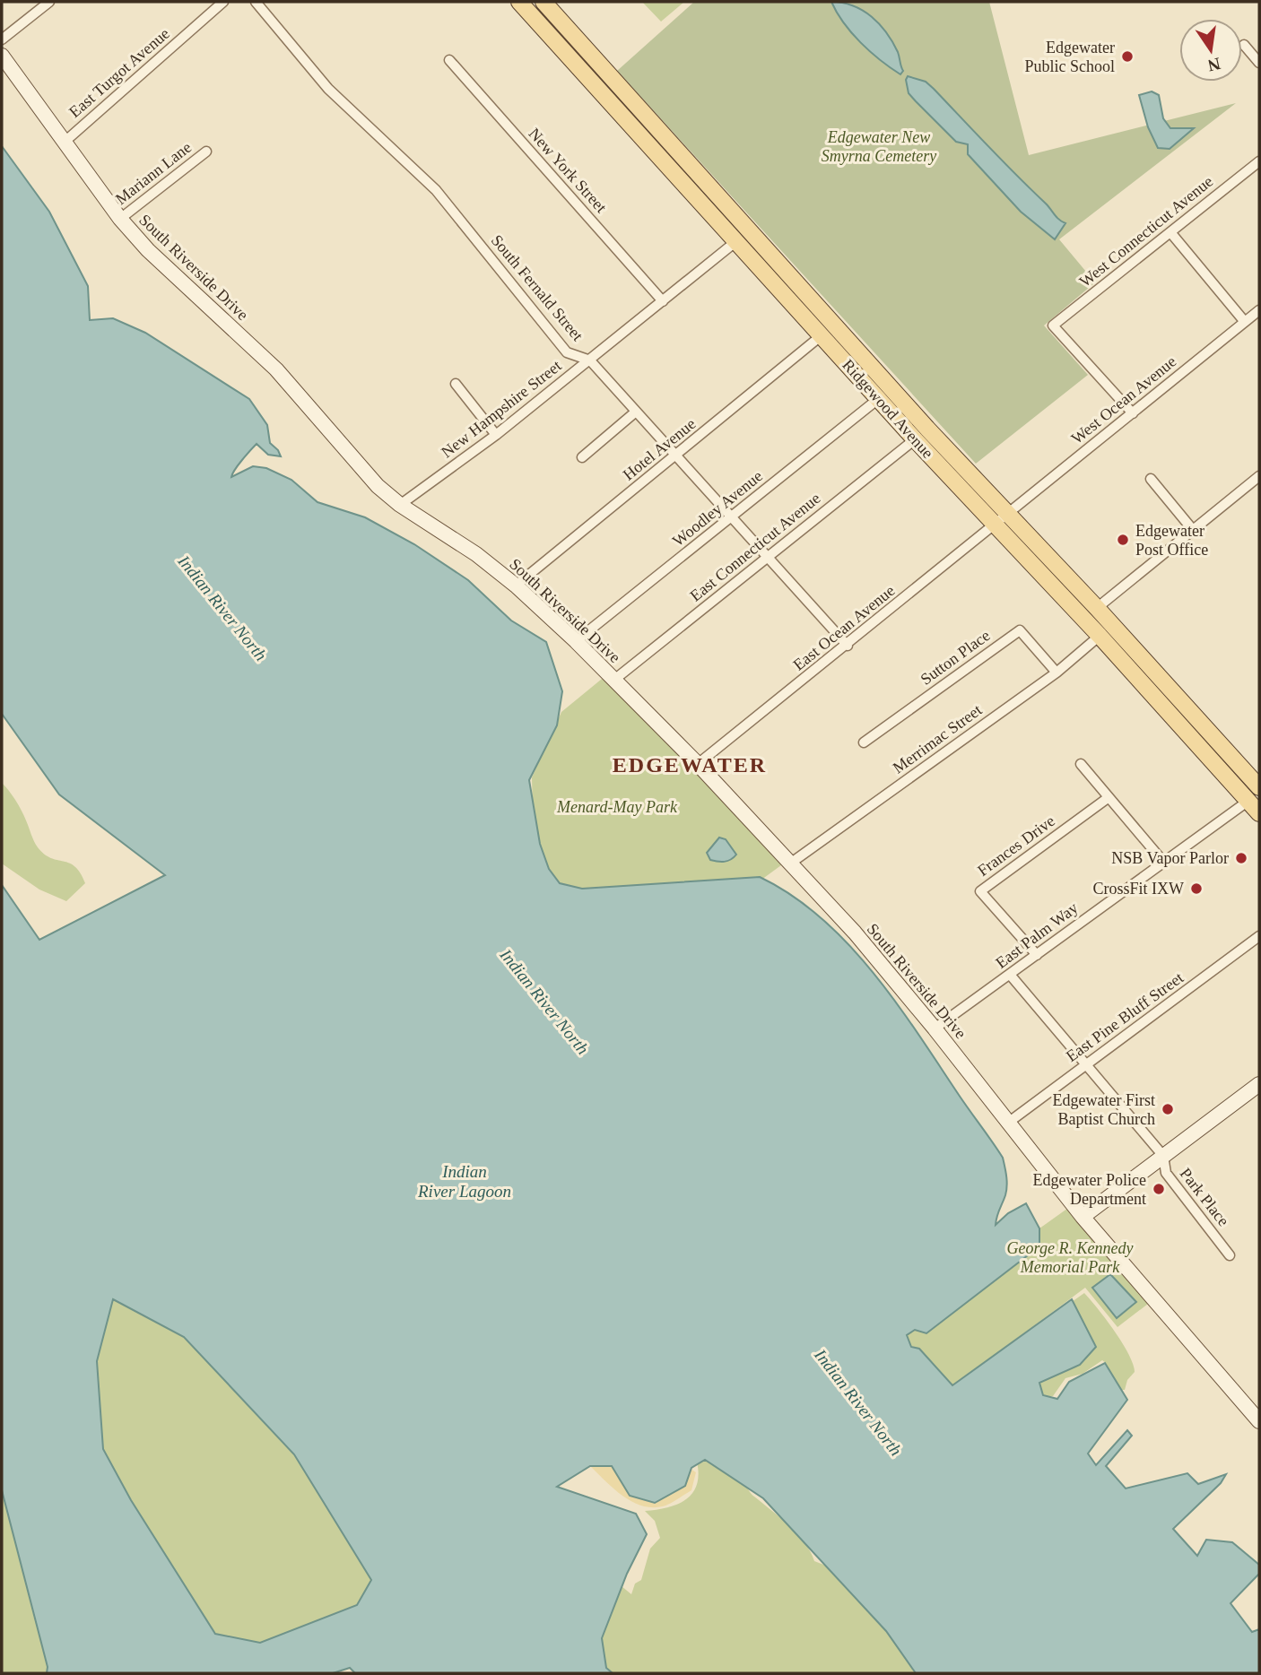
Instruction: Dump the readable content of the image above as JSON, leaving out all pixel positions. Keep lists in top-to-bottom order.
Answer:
{
  "streets": {
    "main road": ["Ridgewood Avenue"],
    "street": [
      "East Turgot Avenue",
      "New York Street",
      "Mariann Lane",
      "West Connecticut Avenue",
      "South Riverside Drive",
      "South Fernald Street",
      "West Ocean Avenue",
      "New Hampshire Street",
      "Hotel Avenue",
      "Woodley Avenue",
      "East Connecticut Avenue",
      "East Ocean Avenue",
      "Sutton Place",
      "Merrimac Street",
      "Frances Drive",
      "East Palm Way",
      "East Pine Bluff Street",
      "Park Place"
    ]
  },
  "crossings": [
    ["East Turgot Avenue", "South Riverside Drive"],
    ["New York Street", "New Hampshire Street"],
    ["Mariann Lane", "South Riverside Drive"],
    ["West Connecticut Avenue", "West Ocean Avenue"],
    ["South Riverside Drive", "New Hampshire Street"],
    ["South Riverside Drive", "Hotel Avenue"],
    ["South Riverside Drive", "Woodley Avenue"],
    ["South Riverside Drive", "East Connecticut Avenue"],
    ["South Riverside Drive", "East Ocean Avenue"],
    ["South Riverside Drive", "Merrimac Street"],
    ["South Riverside Drive", "East Palm Way"],
    ["South Riverside Drive", "East Pine Bluff Street"],
    ["South Fernald Street", "New Hampshire Street"],
    ["South Fernald Street", "Hotel Avenue"],
    ["South Fernald Street", "Woodley Avenue"],
    ["South Fernald Street", "East Connecticut Avenue"],
    ["South Fernald Street", "East Ocean Avenue"],
    ["West Ocean Avenue", "Ridgewood Avenue"],
    ["West Ocean Avenue", "East Ocean Avenue"],
    ["New Hampshire Street", "Ridgewood Avenue"],
    ["Ridgewood Avenue", "Hotel Avenue"],
    ["Ridgewood Avenue", "Woodley Avenue"],
    ["Ridgewood Avenue", "East Connecticut Avenue"],
    ["Ridgewood Avenue", "East Ocean Avenue"],
    ["Ridgewood Avenue", "Merrimac Street"],
    ["Ridgewood Avenue", "East Palm Way"],
    ["Sutton Place", "Merrimac Street"],
    ["Frances Drive", "East Palm Way"],
    ["East Palm Way", "Park Place"],
    ["East Pine Bluff Street", "Park Place"]
  ],
  "districts": ["EDGEWATER"],
  "water": ["Indian River North", "Indian River Lagoon"],
  "parks": ["Edgewater New Smyrna Cemetery", "Menard-May Park", "George R. Kennedy Memorial Park"],
  "places": [
    "Edgewater Public School",
    "Edgewater Post Office",
    "NSB Vapor Parlor",
    "CrossFit IXW",
    "Edgewater First Baptist Church",
    "Edgewater Police Department"
  ],
  "north": "bottom"
}
